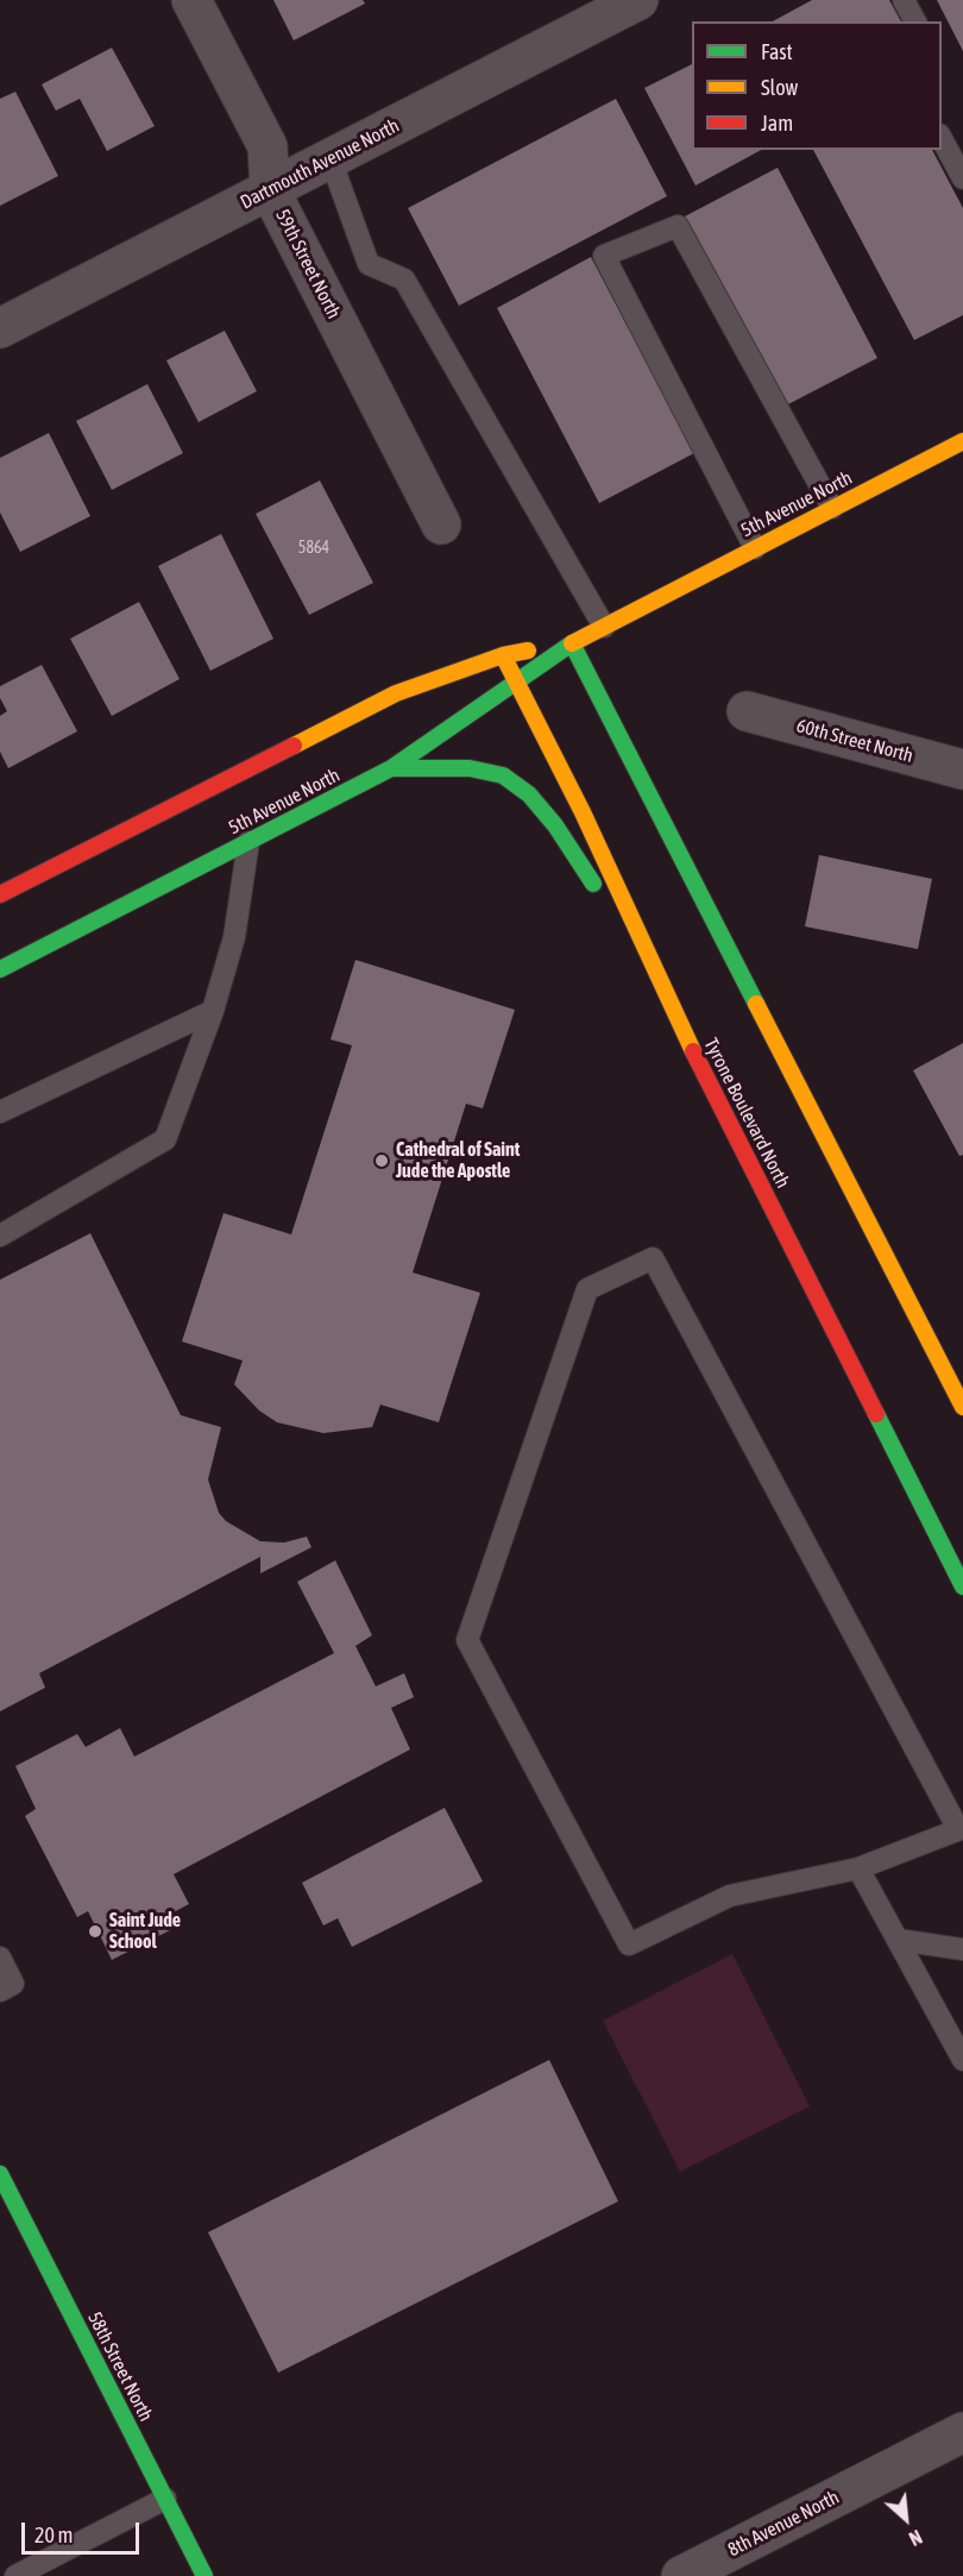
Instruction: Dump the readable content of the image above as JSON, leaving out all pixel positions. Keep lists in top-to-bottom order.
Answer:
{
  "streets": {
    "main road": ["5th Avenue North", "Tyrone Boulevard North", "58th Street North"],
    "street": [
      "Dartmouth Avenue North",
      "59th Street North",
      "60th Street North",
      "8th Avenue North"
    ]
  },
  "crossings": [
    ["Dartmouth Avenue North", "59th Street North"],
    ["5th Avenue North", "Tyrone Boulevard North"]
  ],
  "places": ["Cathedral of Saint Jude the Apostle", "Saint Jude School"],
  "house_numbers": ["5864"],
  "legend": ["Fast", "Slow", "Jam"],
  "scale_bar": "20 m",
  "north": "bottom right"
}
